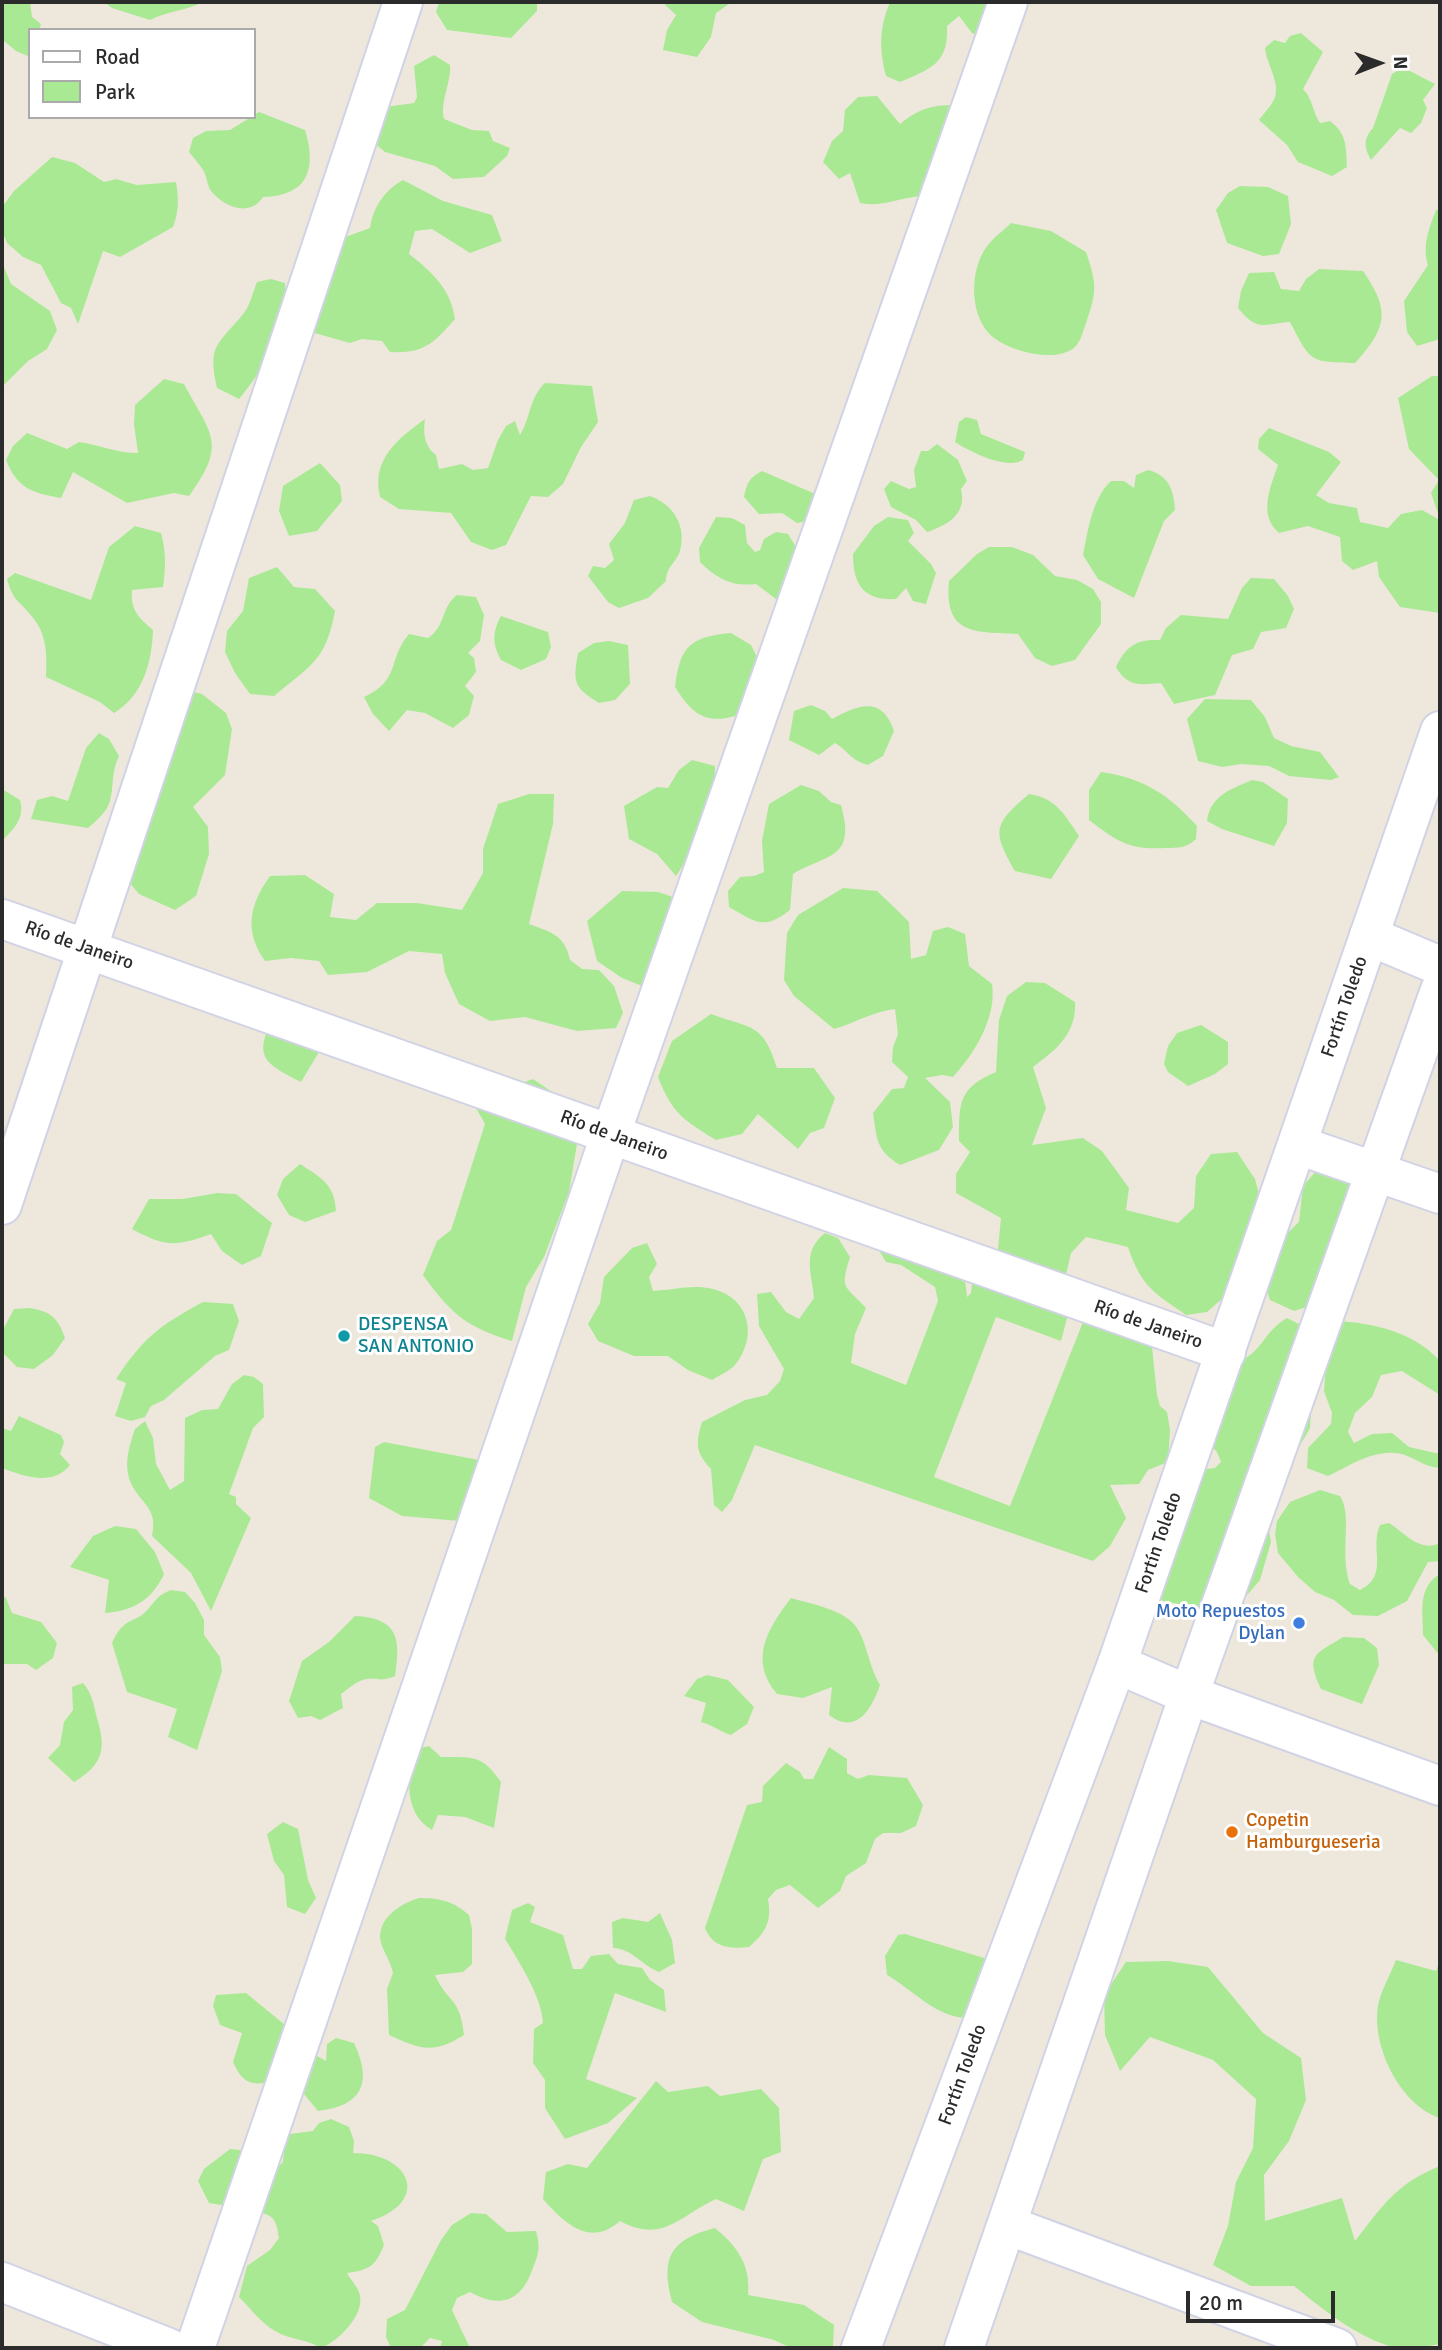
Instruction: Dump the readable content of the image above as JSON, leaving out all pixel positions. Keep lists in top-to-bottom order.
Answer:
{
  "streets": {
    "street": ["Río de Janeiro", "Fortín Toledo"]
  },
  "crossings": [
    ["Río de Janeiro", "Fortín Toledo"]
  ],
  "places": ["DESPENSA SAN ANTONIO", "Moto Repuestos Dylan", "Copetin Hamburgueseria"],
  "legend": ["Road", "Park"],
  "scale_bar": "20 m",
  "north": "right"
}
